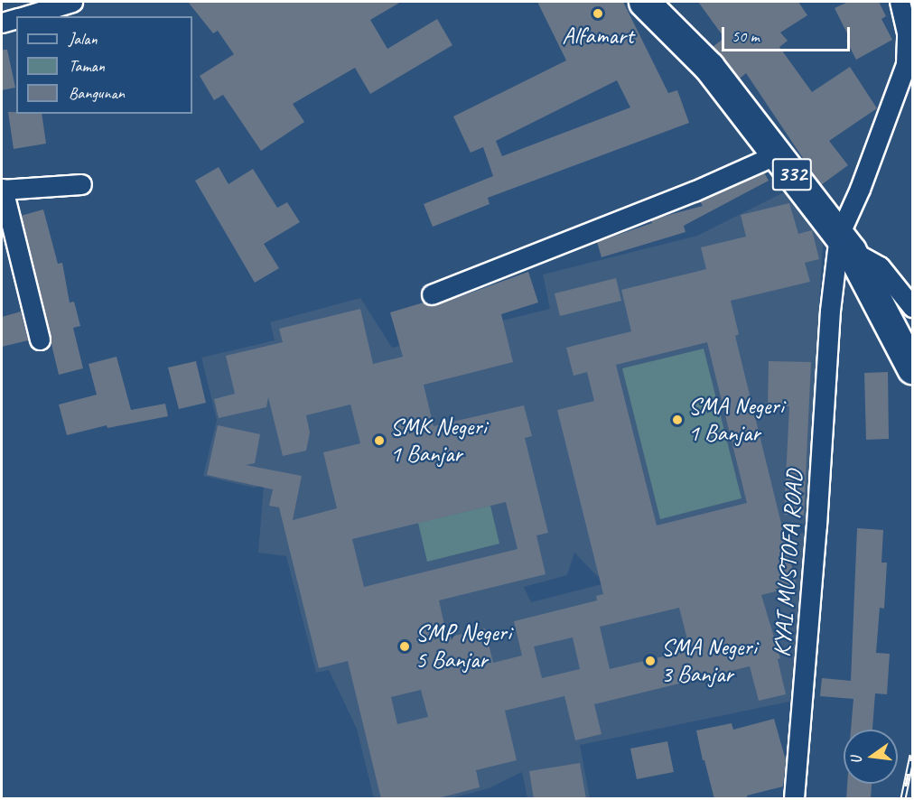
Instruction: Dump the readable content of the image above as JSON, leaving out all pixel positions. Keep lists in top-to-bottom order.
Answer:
{
  "streets": {
    "main road": ["332"],
    "street": ["KYAI MUSTOFA ROAD"]
  },
  "crossings": [
    ["332", "KYAI MUSTOFA ROAD"]
  ],
  "places": [
    "Alfamart",
    "SMA Negeri 1 Banjar",
    "SMK Negeri 1 Banjar",
    "SMP Negeri 5 Banjar",
    "SMA Negeri 3 Banjar"
  ],
  "legend": ["Jalan", "Taman", "Bangunan"],
  "scale_bar": "50 m",
  "north": "left"
}
